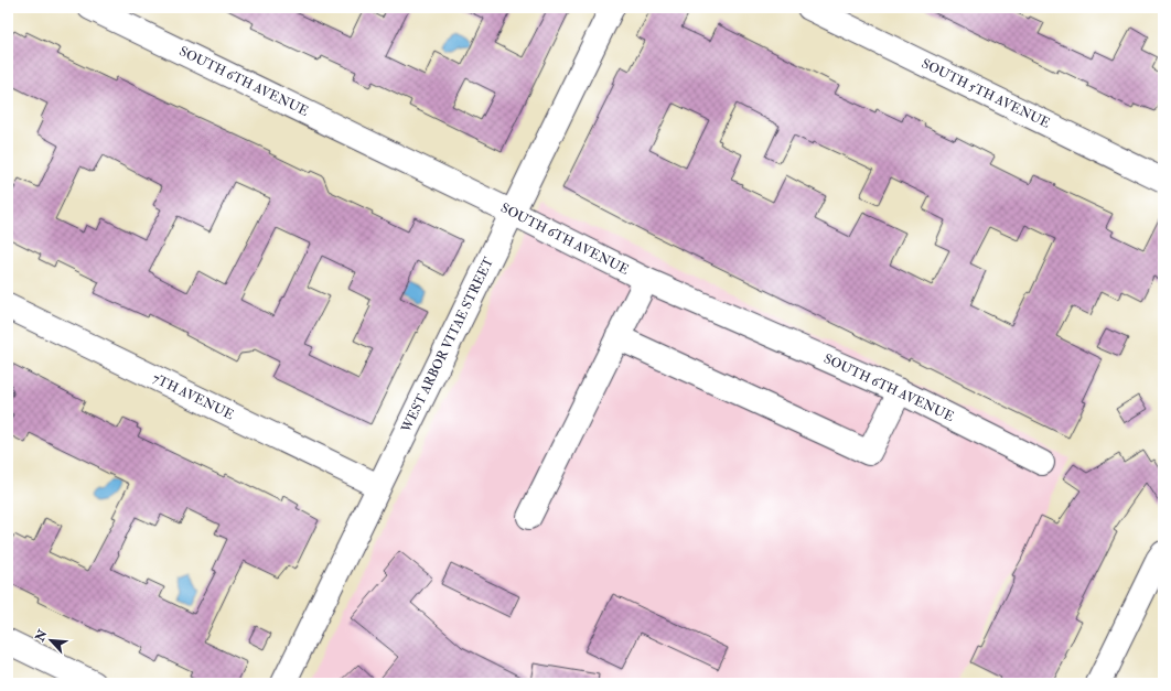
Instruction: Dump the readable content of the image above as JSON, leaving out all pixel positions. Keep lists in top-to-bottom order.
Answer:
{
  "streets": {
    "street": [
      "SOUTH 6TH AVENUE",
      "SOUTH 5TH AVENUE",
      "WEST ARBOR VITAE STREET",
      "7TH AVENUE"
    ]
  },
  "crossings": [
    ["SOUTH 6TH AVENUE", "WEST ARBOR VITAE STREET"],
    ["WEST ARBOR VITAE STREET", "7TH AVENUE"]
  ],
  "north": "top left"
}
